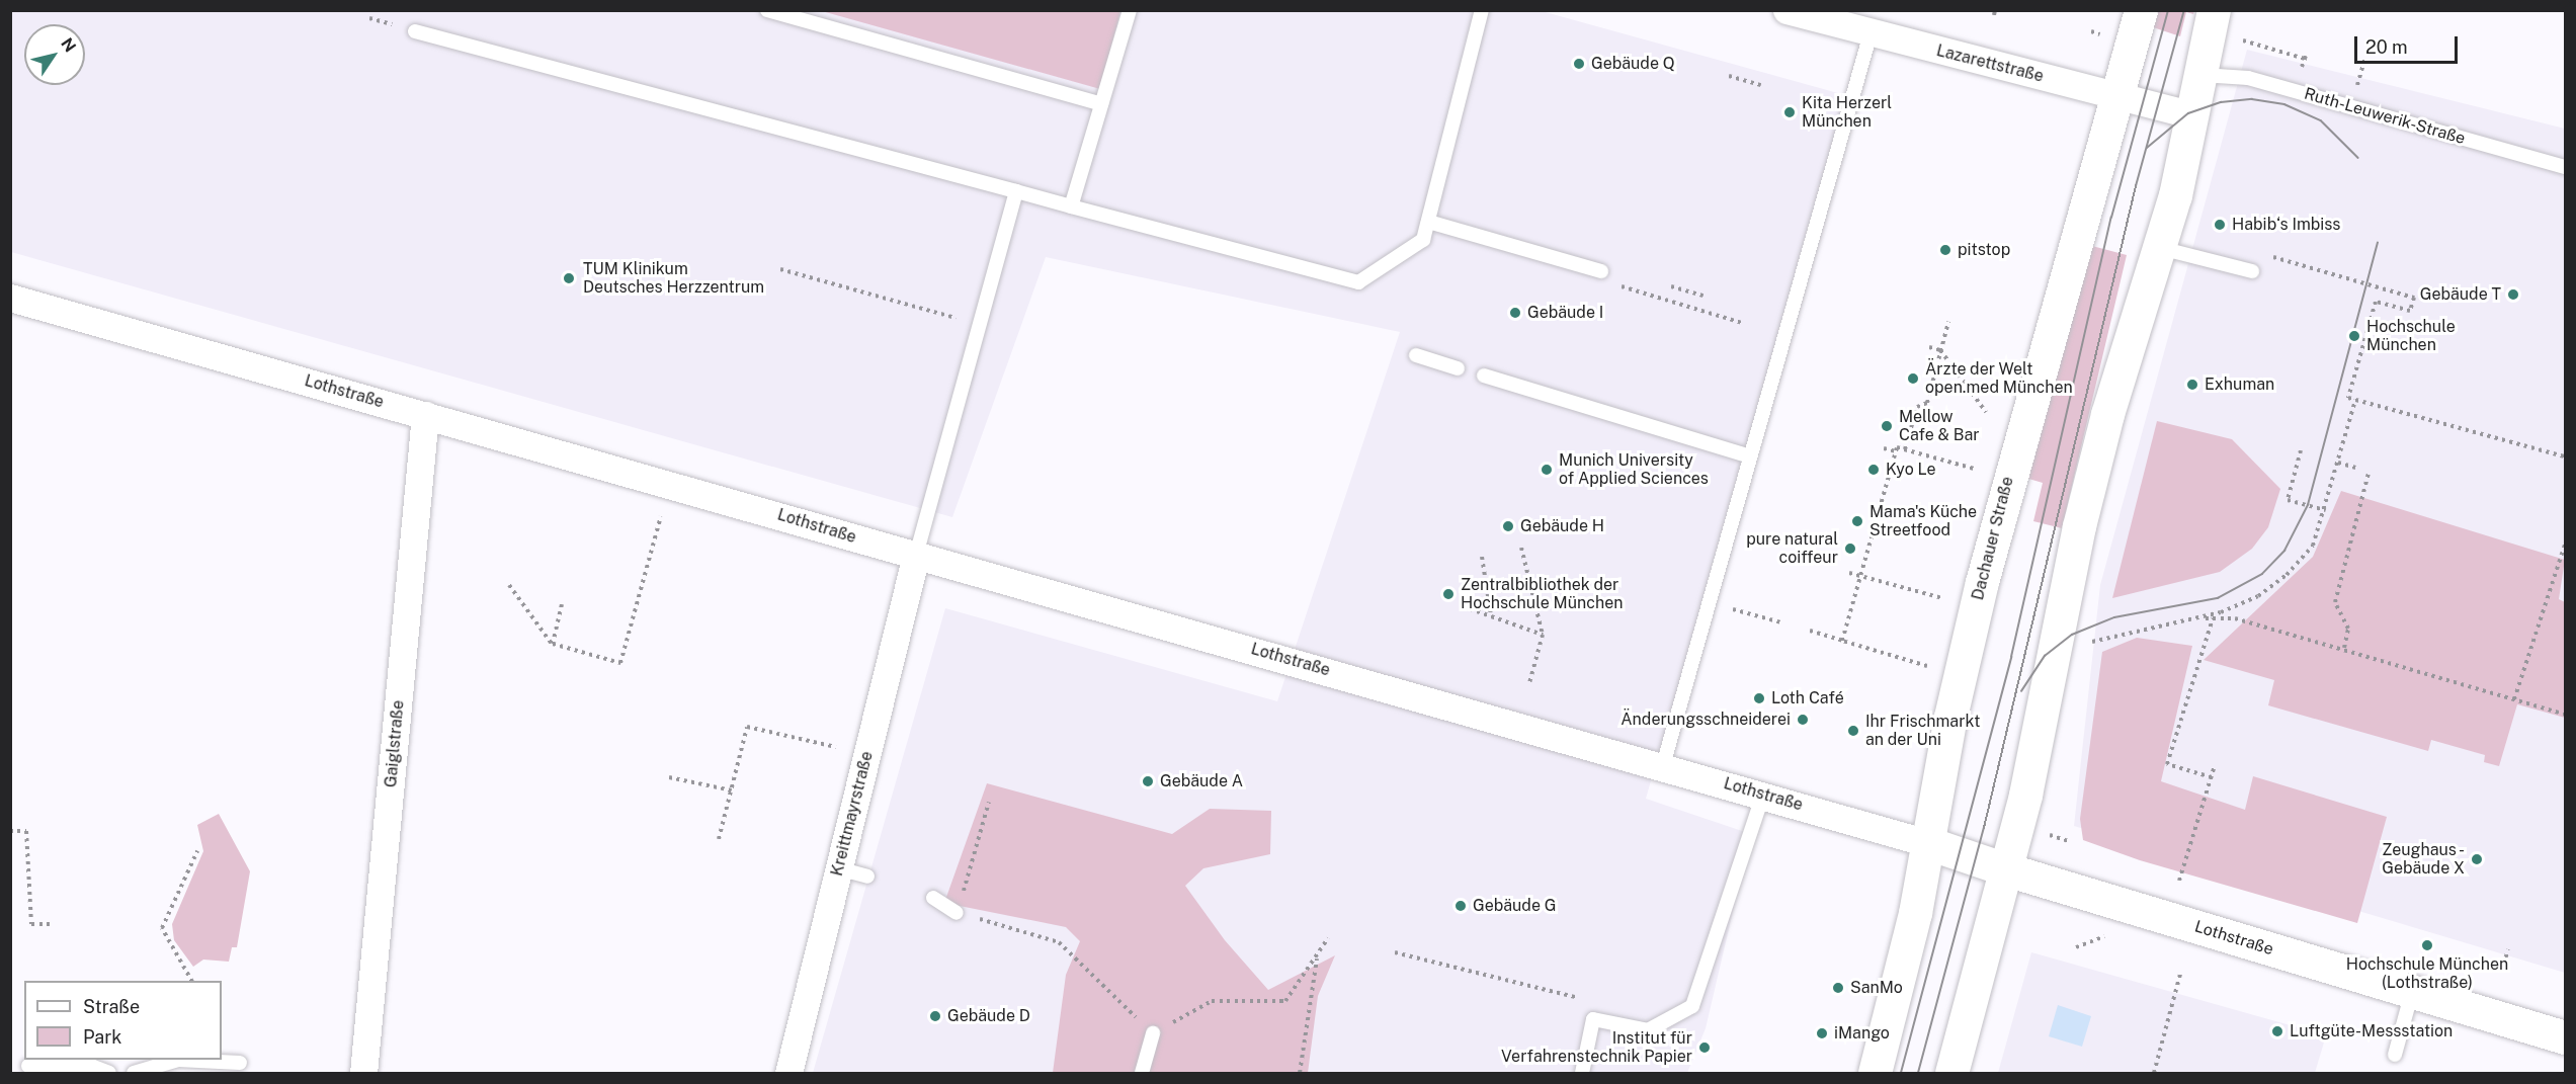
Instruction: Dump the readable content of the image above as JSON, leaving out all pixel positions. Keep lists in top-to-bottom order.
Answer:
{
  "streets": {
    "main road": ["Lothstraße", "Dachauer Straße"],
    "street": ["Lazarettstraße", "Gaiglstraße", "Kreittmayrstraße"],
    "lane": ["Ruth-Leuwerik-Straße"]
  },
  "crossings": [
    ["Lazarettstraße", "Dachauer Straße"],
    ["Lothstraße", "Dachauer Straße"],
    ["Lothstraße", "Gaiglstraße"],
    ["Lothstraße", "Kreittmayrstraße"]
  ],
  "places": [
    "Gebäude Q",
    "Kita Herzerl München",
    "Habib‘s Imbiss",
    "pitstop",
    "TUM Klinikum Deutsches Herzzentrum",
    "Gebäude T",
    "Gebäude I",
    "Hochschule München",
    "Ärzte der Welt open.med München",
    "Exhuman",
    "Mellow Cafe & Bar",
    "Munich University of Applied Sciences",
    "Kyo Le",
    "Mama's Küche Streetfood",
    "Gebäude H",
    "pure natural coiffeur",
    "Zentralbibliothek der Hochschule München",
    "Loth Café",
    "Änderungsschneiderei",
    "Ihr Frischmarkt an der Uni",
    "Gebäude A",
    "Zeughaus - Gebäude X",
    "Gebäude G",
    "Hochschule München (Lothstraße)",
    "SanMo",
    "Gebäude D",
    "Luftgüte-Messstation",
    "iMango",
    "Institut für Verfahrenstechnik Papier"
  ],
  "legend": ["Straße", "Park"],
  "scale_bar": "20 m",
  "north": "top right"
}
